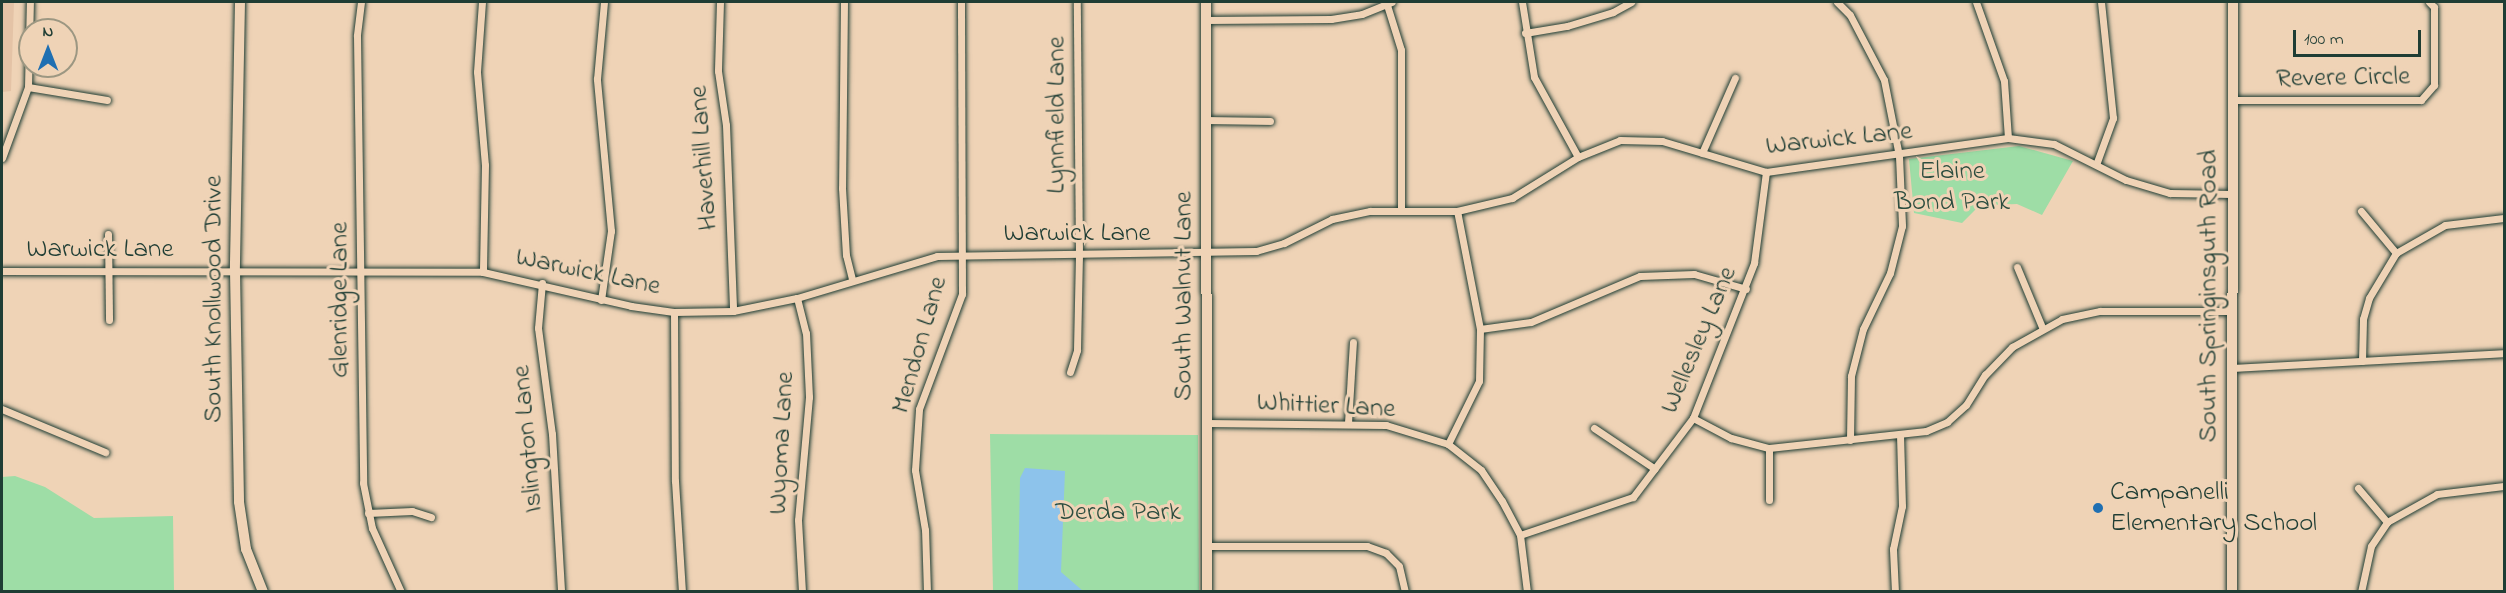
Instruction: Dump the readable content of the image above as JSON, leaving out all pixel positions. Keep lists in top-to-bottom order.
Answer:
{
  "streets": {
    "street": [
      "Revere Circle",
      "Lynnfield Lane",
      "Warwick Lane",
      "Haverhill Lane",
      "South Walnut Lane",
      "South Springinsguth Road",
      "South Knollwood Drive",
      "Glenridge Lane",
      "Wellesley Lane",
      "Mendon Lane",
      "Whittier Lane",
      "Islington Lane",
      "Wyoma Lane"
    ]
  },
  "crossings": [
    ["Revere Circle", "South Springinsguth Road"],
    ["Lynnfield Lane", "Warwick Lane"],
    ["Warwick Lane", "Haverhill Lane"],
    ["Warwick Lane", "South Walnut Lane"],
    ["Warwick Lane", "South Springinsguth Road"],
    ["Warwick Lane", "South Knollwood Drive"],
    ["Warwick Lane", "Glenridge Lane"],
    ["Warwick Lane", "Wellesley Lane"],
    ["Warwick Lane", "Mendon Lane"],
    ["Warwick Lane", "Islington Lane"],
    ["Warwick Lane", "Wyoma Lane"],
    ["South Walnut Lane", "Whittier Lane"],
    ["Wellesley Lane", "Whittier Lane"]
  ],
  "parks": ["Elaine Bond Park", "Derda Park"],
  "places": ["Campanelli Elementary School"],
  "scale_bar": "100 m",
  "north": "top"
}
